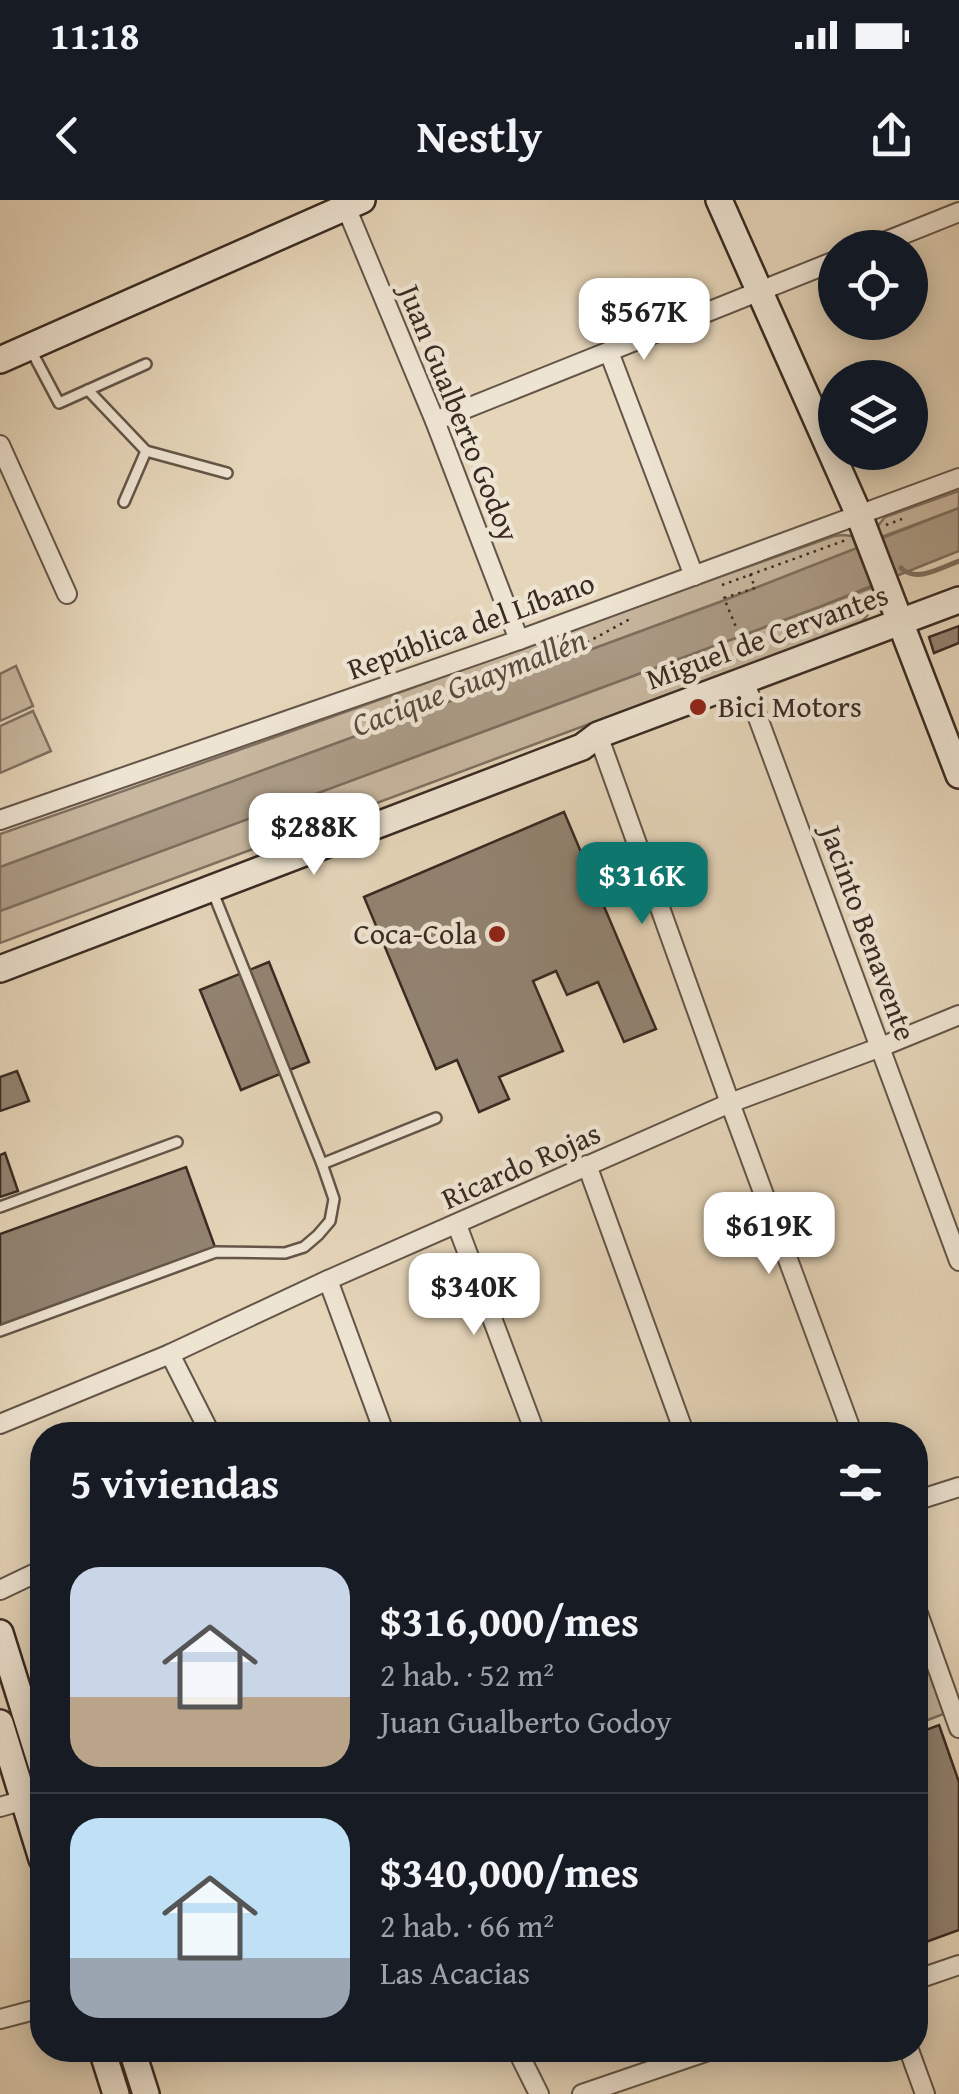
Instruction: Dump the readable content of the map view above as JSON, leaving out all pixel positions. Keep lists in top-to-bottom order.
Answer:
{
  "streets": {
    "main road": ["Miguel de Cervantes"],
    "street": [
      "Juan Gualberto Godoy",
      "República del Líbano",
      "Jacinto Benavente",
      "Ricardo Rojas"
    ]
  },
  "crossings": [
    ["Juan Gualberto Godoy", "República del Líbano"],
    ["Miguel de Cervantes", "Jacinto Benavente"],
    ["Jacinto Benavente", "Ricardo Rojas"]
  ],
  "water": ["Cacique Guaymallén"],
  "places": ["Bici Motors", "Coca-Cola"],
  "page": {
    "status": "11:18",
    "header": "Nestly",
    "price": [
      "$567K",
      "$288K",
      "$316K",
      "$619K",
      "$340K"
    ],
    "heading": "5 viviendas",
    "list": [
      {
        "name": "$316,000/mes",
        "note": "2 hab. · 52 m² · Juan Gualberto Godoy"
      },
      {
        "name": "$340,000/mes",
        "note": "2 hab. · 66 m² · Las Acacias"
      }
    ]
  }
}
